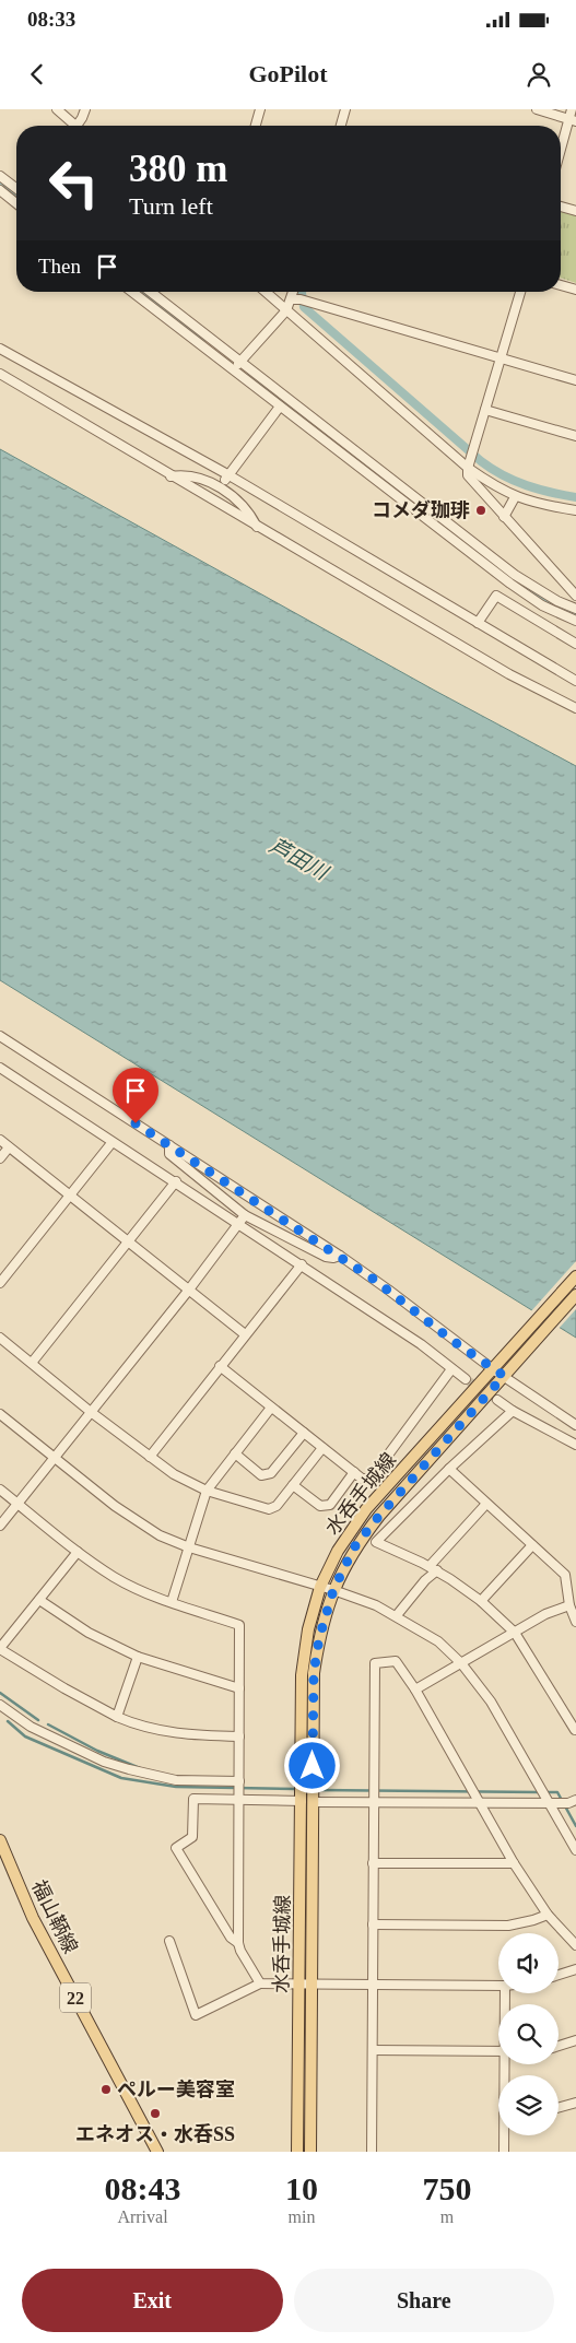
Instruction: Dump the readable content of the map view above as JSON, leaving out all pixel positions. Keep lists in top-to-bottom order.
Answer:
{
  "streets": {
    "main road": ["水呑手城線", "福山鞆線", "22"]
  },
  "water": ["芦田川"],
  "places": ["コメダ珈琲", "ペルー美容室", "エネオス・水呑SS"],
  "page": {
    "status": "08:33",
    "header": "GoPilot",
    "turn": ["380 m", "Turn left"],
    "then": "Then",
    "eta": [
      "08:43",
      "Arrival",
      "10",
      "min",
      "750",
      "m"
    ],
    "buttons": ["Exit", "Share"]
  }
}
